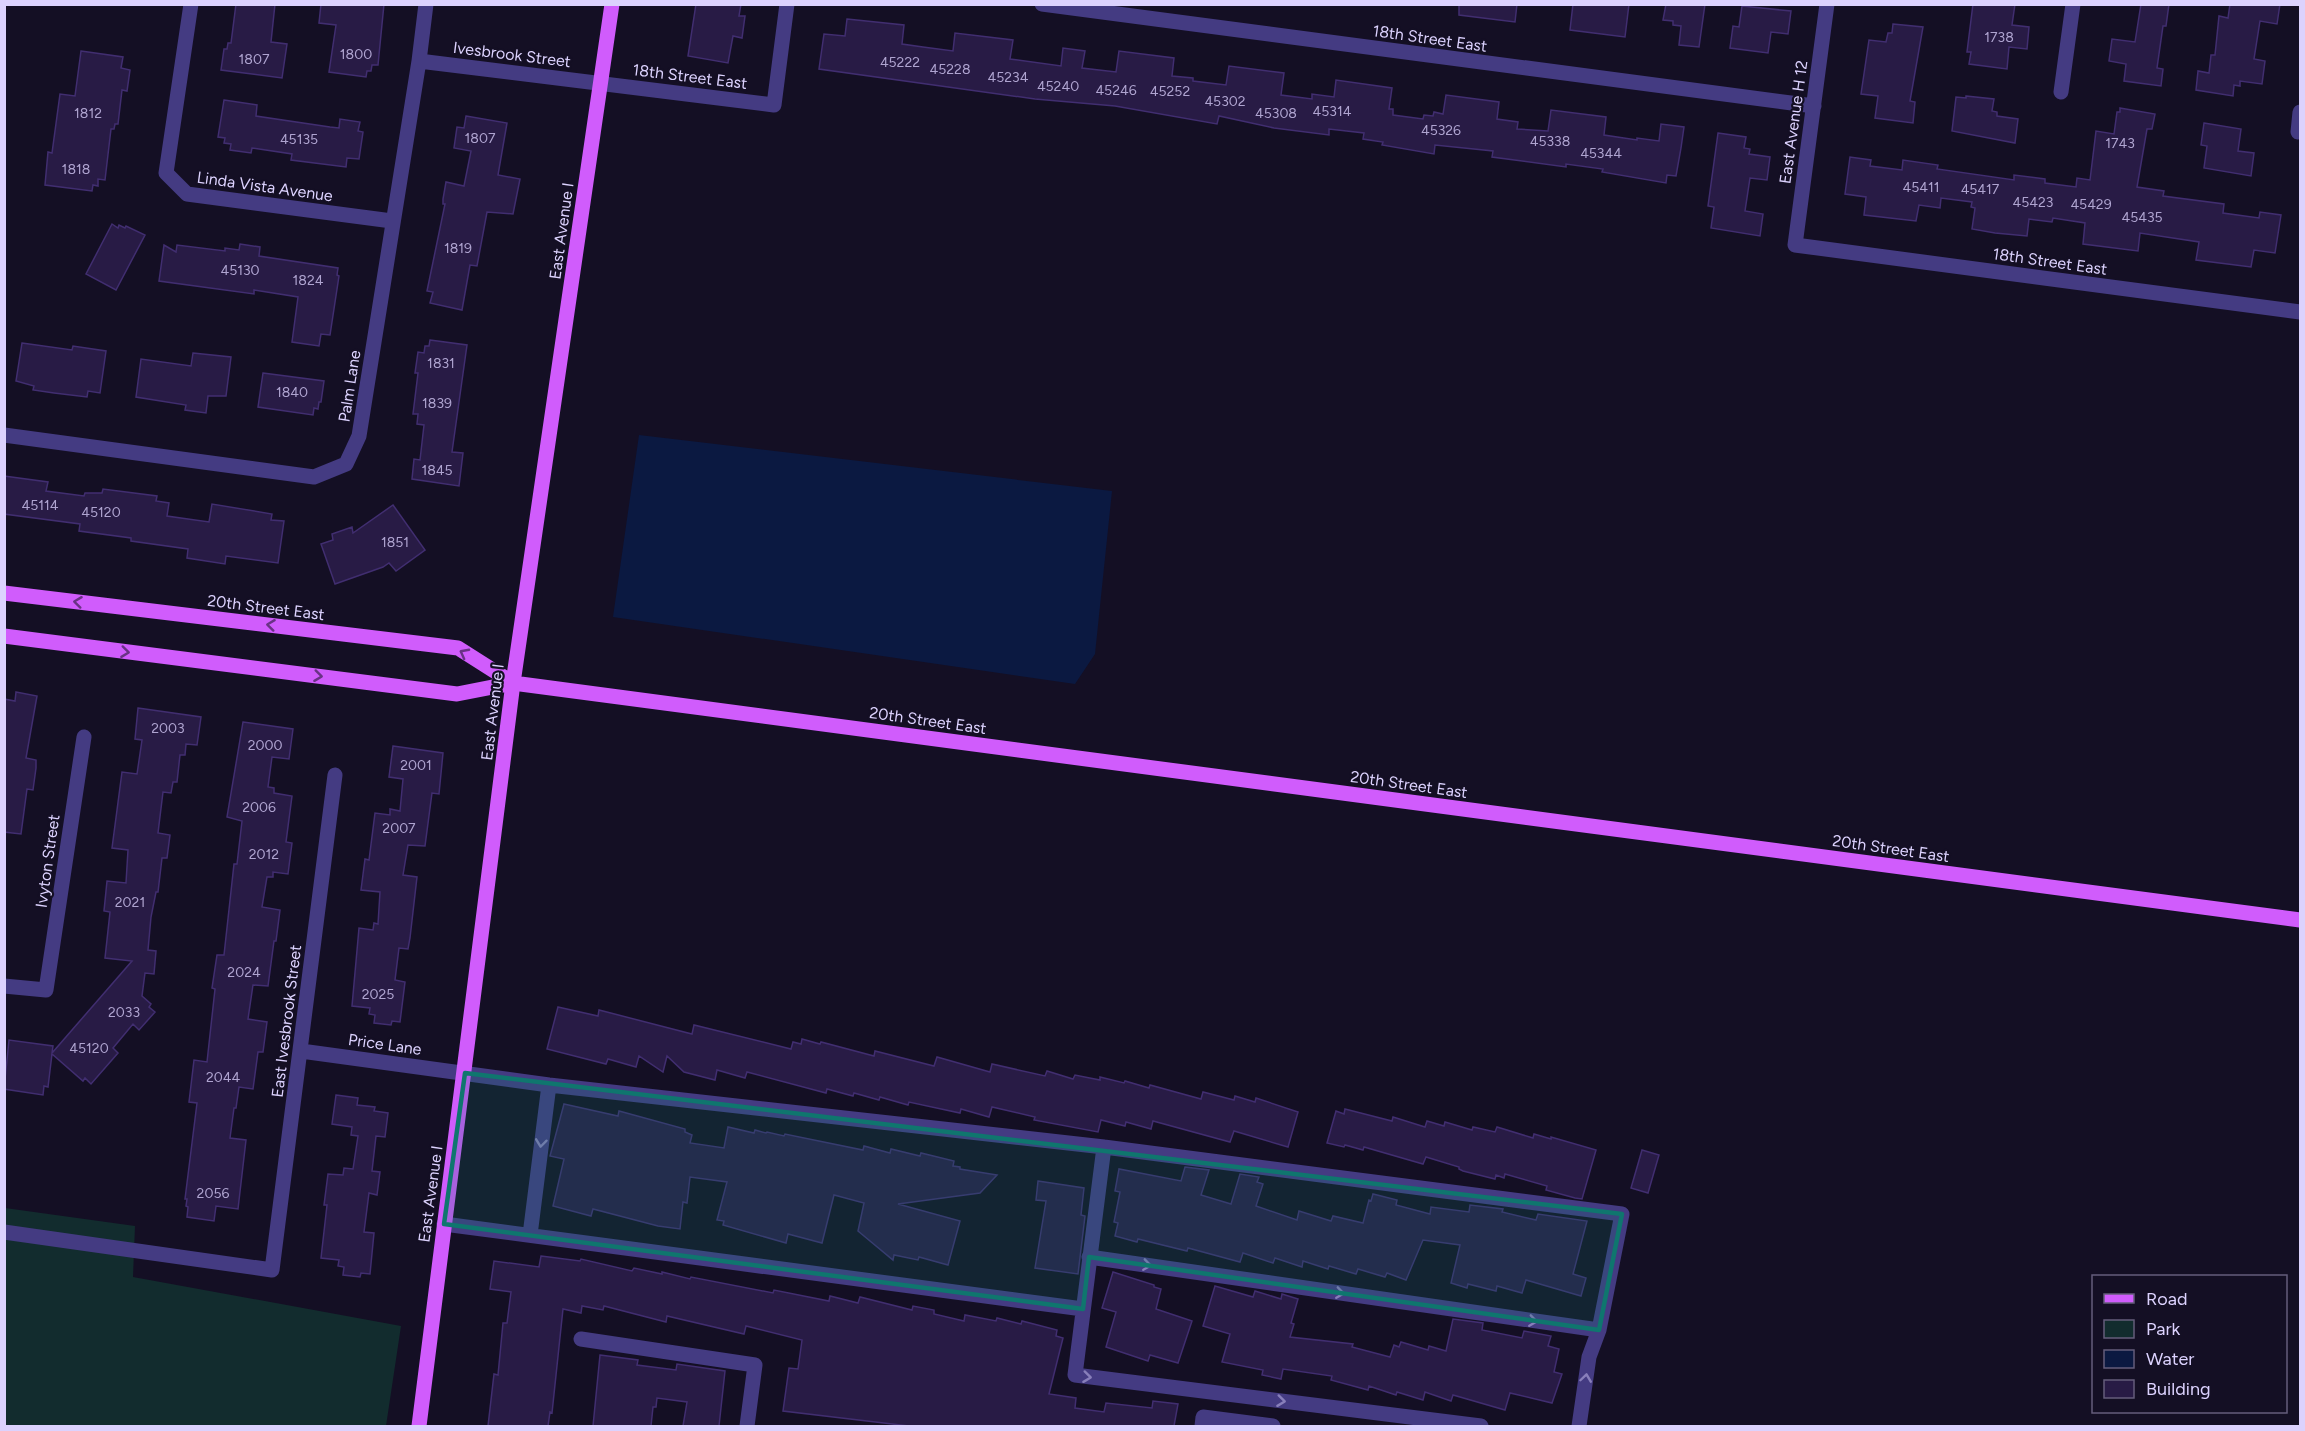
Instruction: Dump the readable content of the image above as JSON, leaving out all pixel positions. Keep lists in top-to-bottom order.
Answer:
{
  "streets": {
    "main road": ["East Avenue I", "20th Street East"],
    "street": [
      "18th Street East",
      "Ivesbrook Street",
      "East Avenue H 12",
      "Linda Vista Avenue",
      "Palm Lane",
      "Ivyton Street",
      "East Ivesbrook Street",
      "Price Lane"
    ]
  },
  "crossings": [
    ["18th Street East", "Ivesbrook Street"],
    ["18th Street East", "East Avenue H 12"],
    ["18th Street East", "East Avenue I"],
    ["Ivesbrook Street", "East Avenue I"],
    ["Ivesbrook Street", "Palm Lane"],
    ["Linda Vista Avenue", "Palm Lane"],
    ["East Avenue I", "20th Street East"],
    ["East Avenue I", "Price Lane"],
    ["East Ivesbrook Street", "Price Lane"]
  ],
  "house_numbers": [
    "1738",
    "1800",
    "1807",
    "45222",
    "45228",
    "45234",
    "45240",
    "45246",
    "45252",
    "45302",
    "45314",
    "1812",
    "45308",
    "45326",
    "1807",
    "45135",
    "45338",
    "1743",
    "45344",
    "1818",
    "45411",
    "45417",
    "45423",
    "45429",
    "45435",
    "1819",
    "45130",
    "1824",
    "1831",
    "1840",
    "1839",
    "1845",
    "45114",
    "45120",
    "1851",
    "2003",
    "2000",
    "2001",
    "2006",
    "2007",
    "2012",
    "2021",
    "2024",
    "2025",
    "2033",
    "45120",
    "2044",
    "2056"
  ],
  "legend": [
    "Road",
    "Park",
    "Water",
    "Building"
  ]
}
